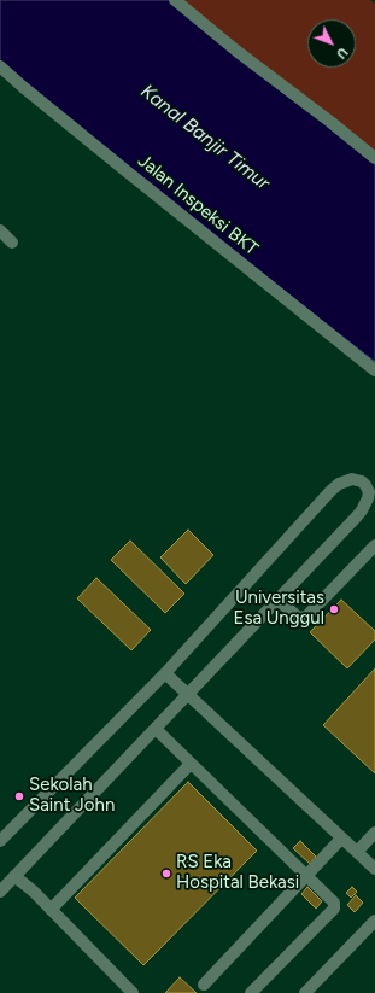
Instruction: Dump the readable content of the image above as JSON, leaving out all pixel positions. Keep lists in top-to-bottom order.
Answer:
{
  "streets": {
    "street": ["Jalan Inspeksi BKT"]
  },
  "water": ["Kanal Banjir Timur"],
  "places": ["Universitas Esa Unggul", "Sekolah Saint John", "RS Eka Hospital Bekasi"],
  "north": "bottom right"
}
